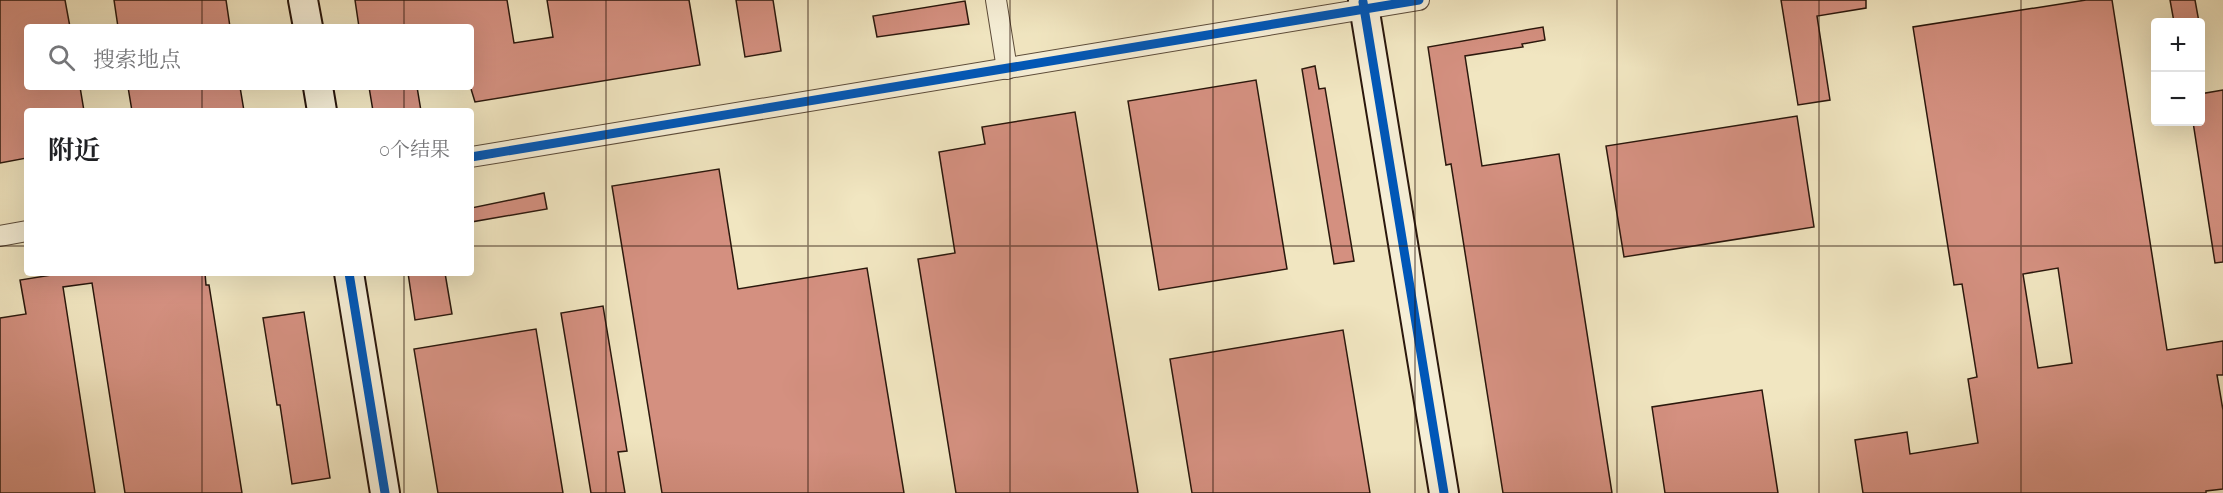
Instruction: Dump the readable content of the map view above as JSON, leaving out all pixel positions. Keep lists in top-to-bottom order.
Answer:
{
  "page": {
    "map_buttons": ["+", "−"],
    "search": "搜索地点",
    "heading": ["附近", "0个结果"]
  }
}
